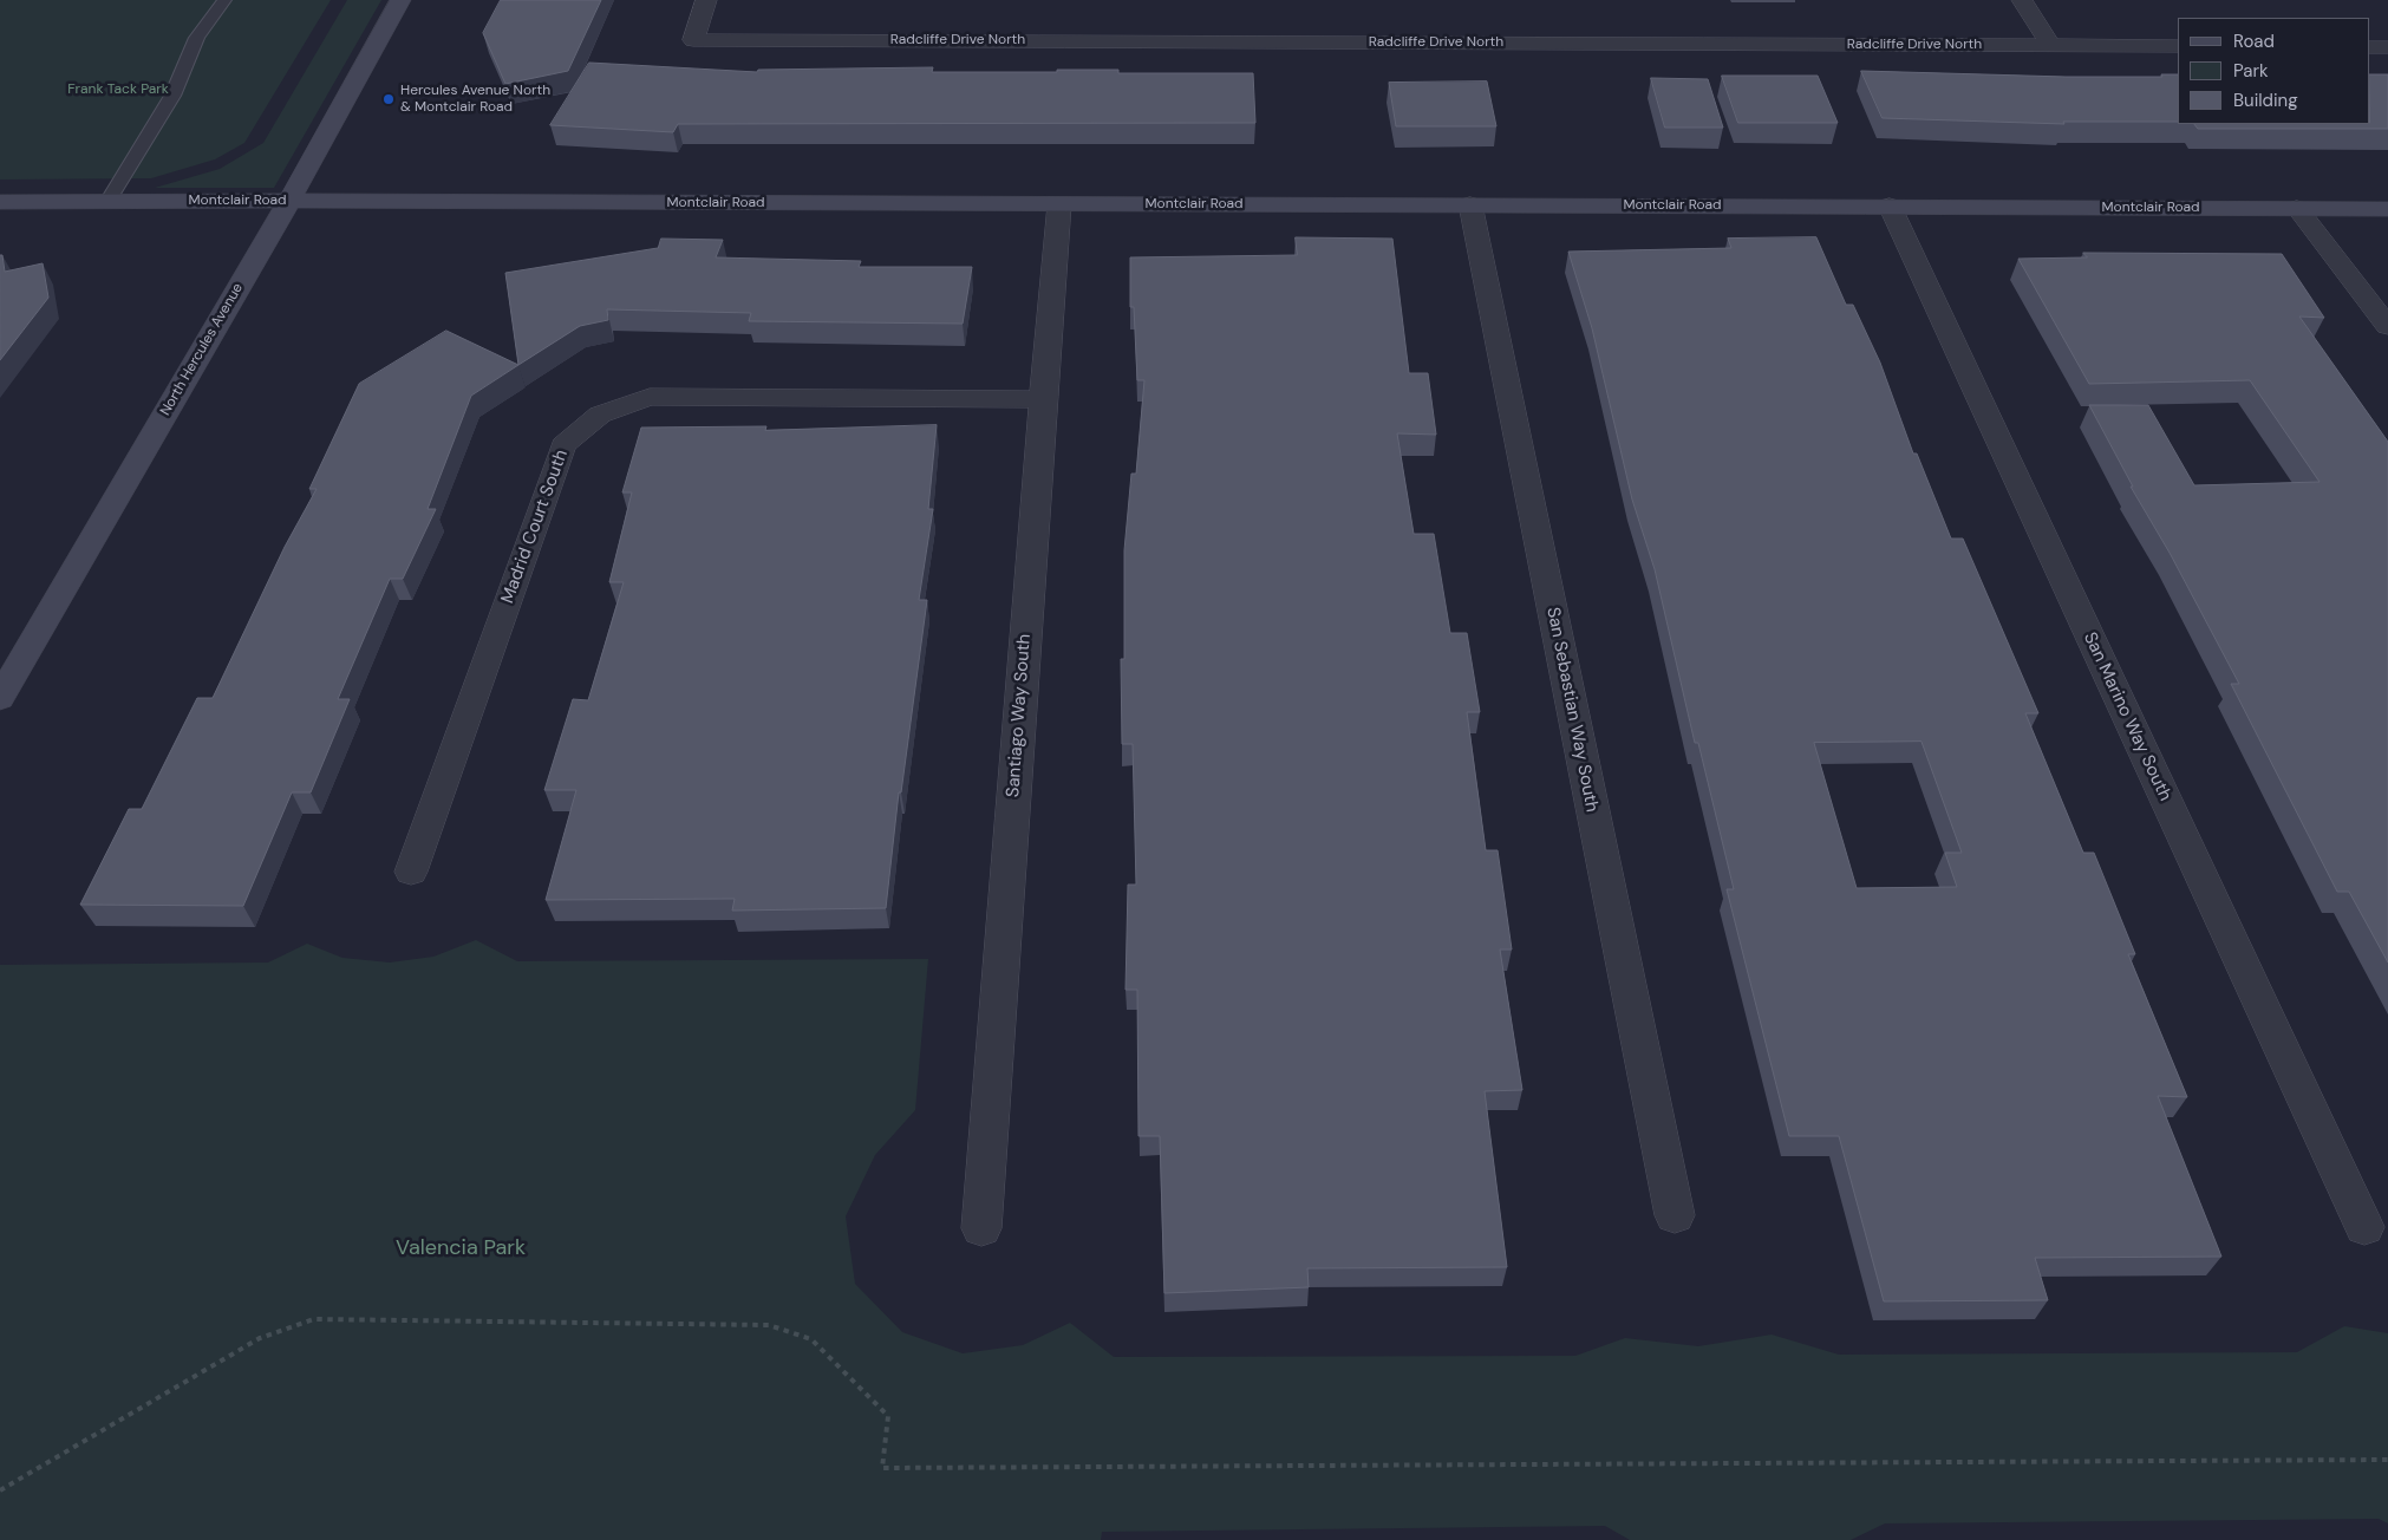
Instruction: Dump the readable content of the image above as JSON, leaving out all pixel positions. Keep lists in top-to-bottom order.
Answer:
{
  "streets": {
    "street": [
      "Radcliffe Drive North",
      "Montclair Road",
      "North Hercules Avenue",
      "Madrid Court South",
      "San Sebastian Way South",
      "Santiago Way South",
      "San Marino Way South"
    ]
  },
  "crossings": [
    ["Montclair Road", "North Hercules Avenue"],
    ["Montclair Road", "San Sebastian Way South"],
    ["Montclair Road", "Santiago Way South"],
    ["Montclair Road", "San Marino Way South"],
    ["Madrid Court South", "Santiago Way South"]
  ],
  "parks": ["Frank Tack Park", "Valencia Park"],
  "places": ["Hercules Avenue North & Montclair Road"],
  "legend": ["Road", "Park", "Building"]
}
